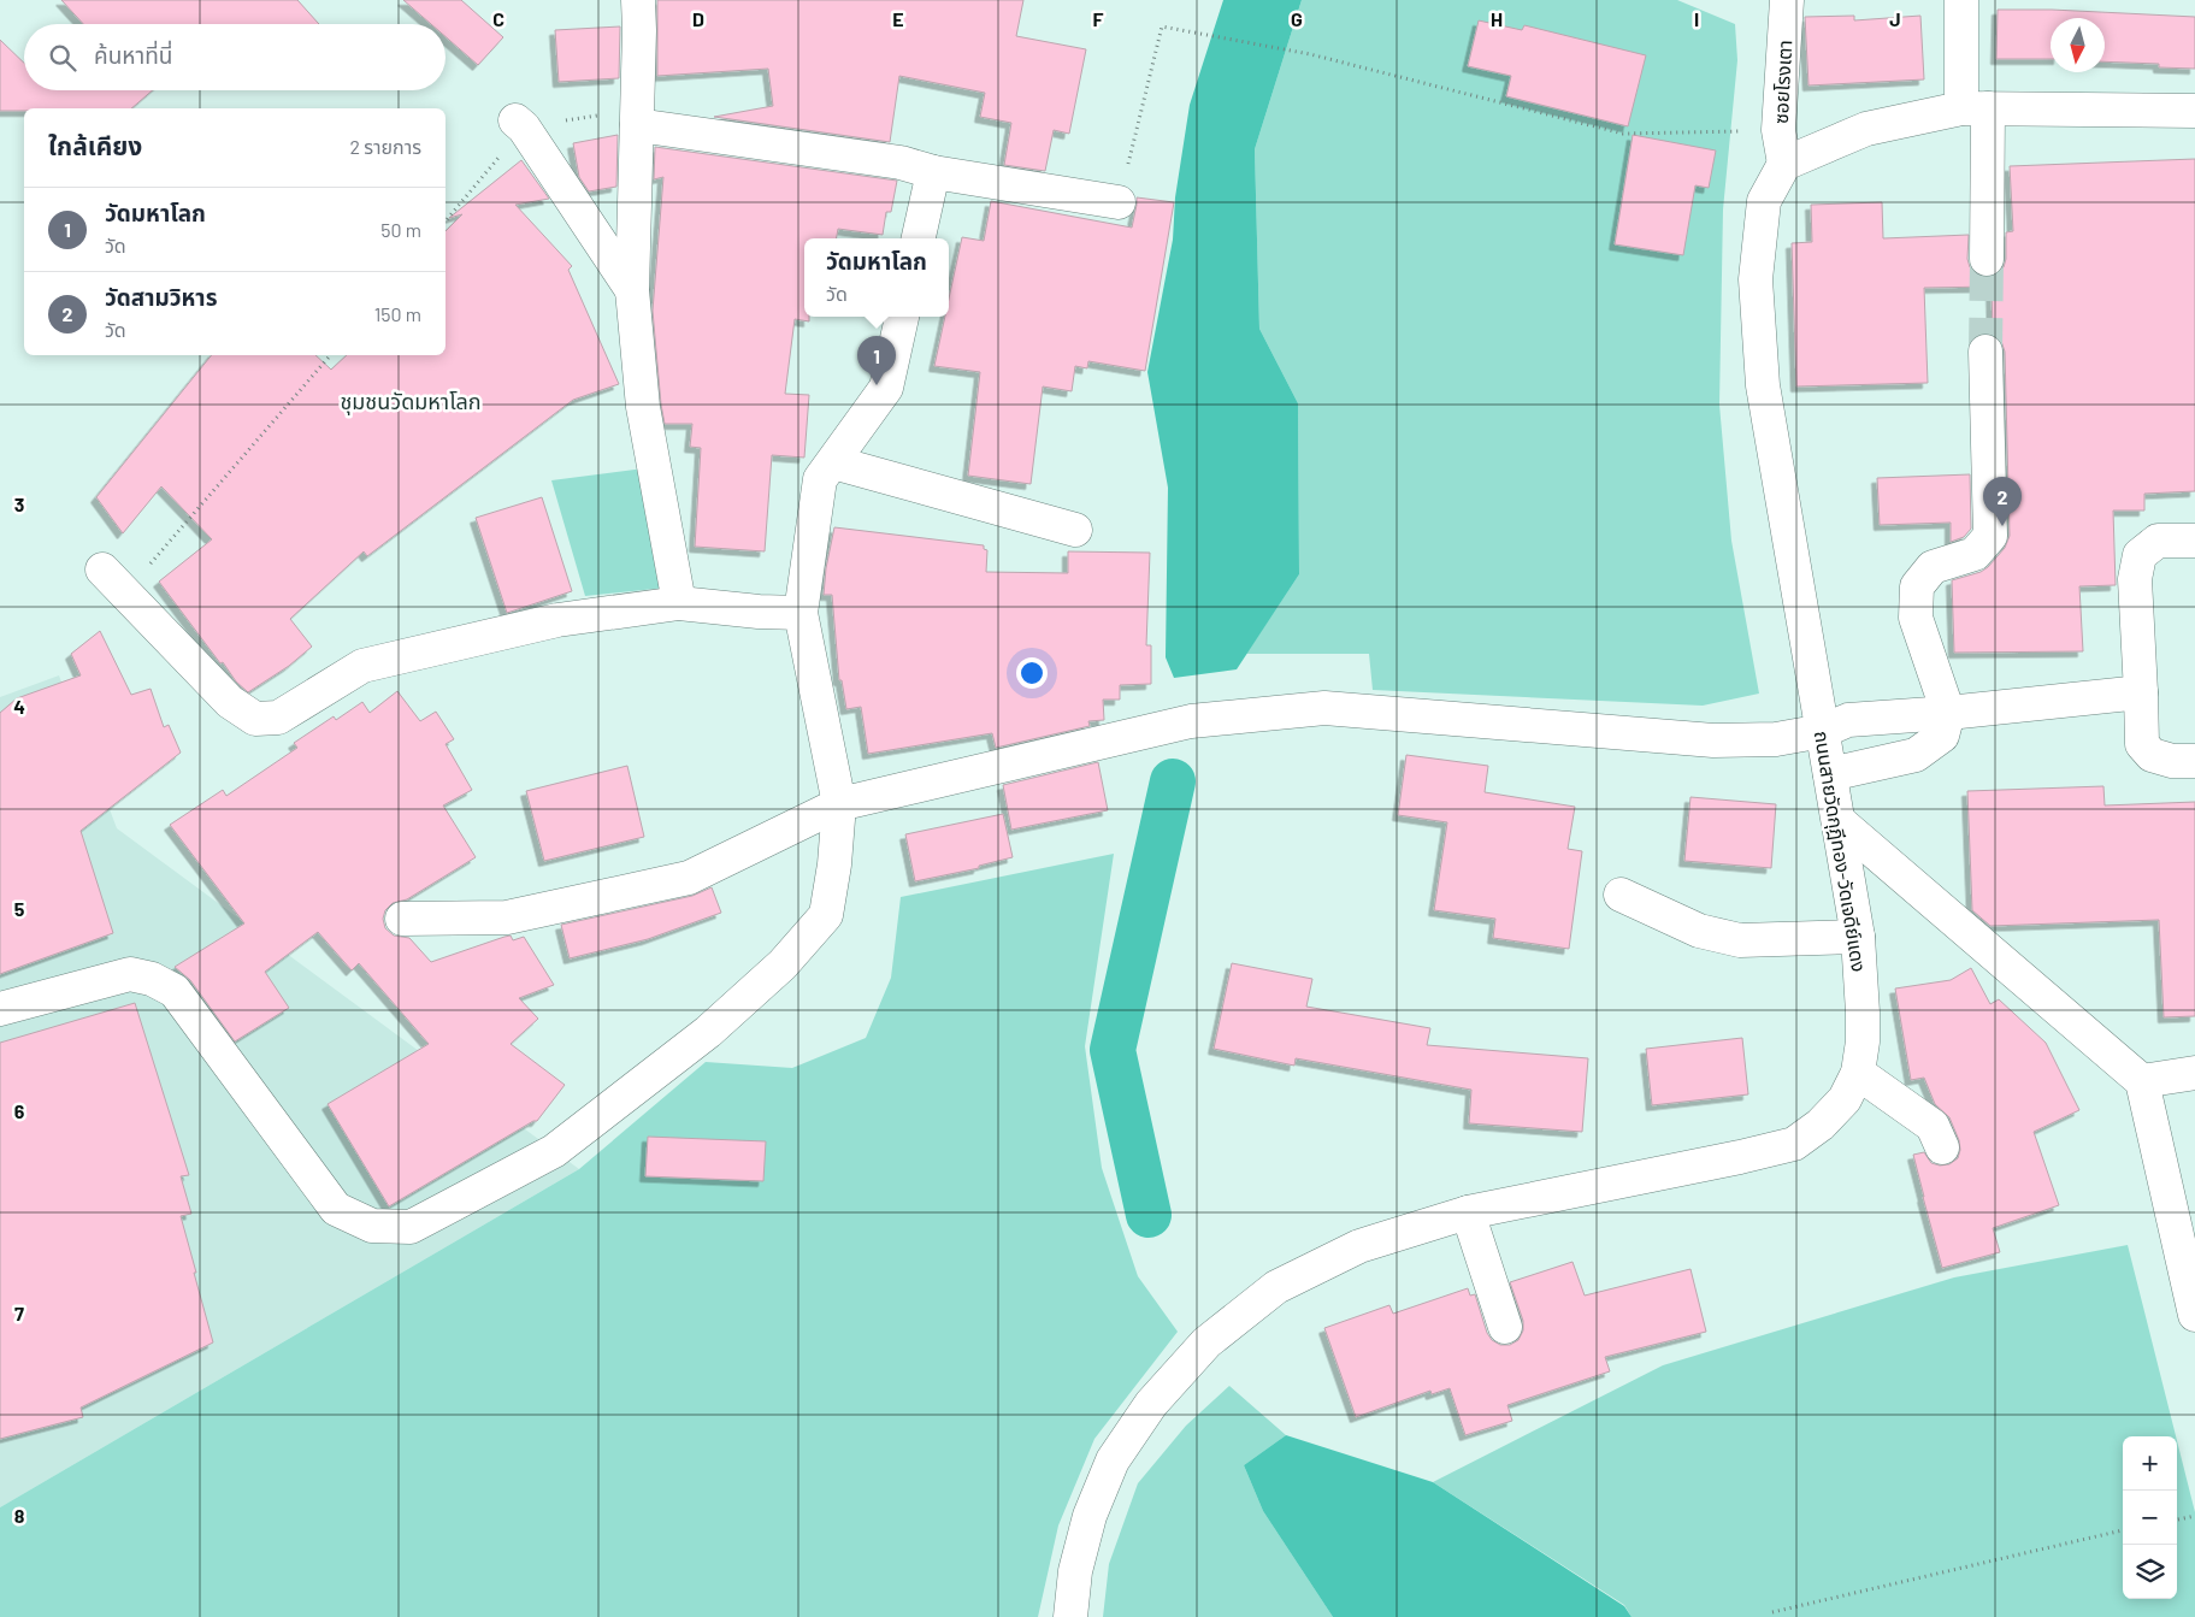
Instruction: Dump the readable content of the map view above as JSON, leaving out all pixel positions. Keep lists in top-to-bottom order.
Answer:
{
  "streets": {
    "street": ["ซอยโรงเตา", "ถนนสายวัดกุฎีทอง-วัดเจดีย์แดง"]
  },
  "crossings": [
    ["ซอยโรงเตา", "ถนนสายวัดกุฎีทอง-วัดเจดีย์แดง"]
  ],
  "districts": ["ชุมชนวัดมหาโลก"],
  "north": "bottom",
  "page": {
    "search": "ค้นหาที่นี่",
    "heading": ["ใกล้เคียง", "2 รายการ"],
    "list": [
      {
        "mark": "1",
        "name": "วัดมหาโลก",
        "note": "วัด",
        "value": "50 m"
      },
      {
        "mark": "2",
        "name": "วัดสามวิหาร",
        "note": "วัด",
        "value": "150 m"
      }
    ],
    "popup": ["วัดมหาโลก", "วัด"],
    "pins": ["1", "2"],
    "map_buttons": ["+", "−"]
  },
  "grid": {
    "columns": [
      "C",
      "D",
      "E",
      "F",
      "G",
      "H",
      "I",
      "J"
    ],
    "rows": [
      "3",
      "4",
      "5",
      "6",
      "7",
      "8"
    ]
  }
}
